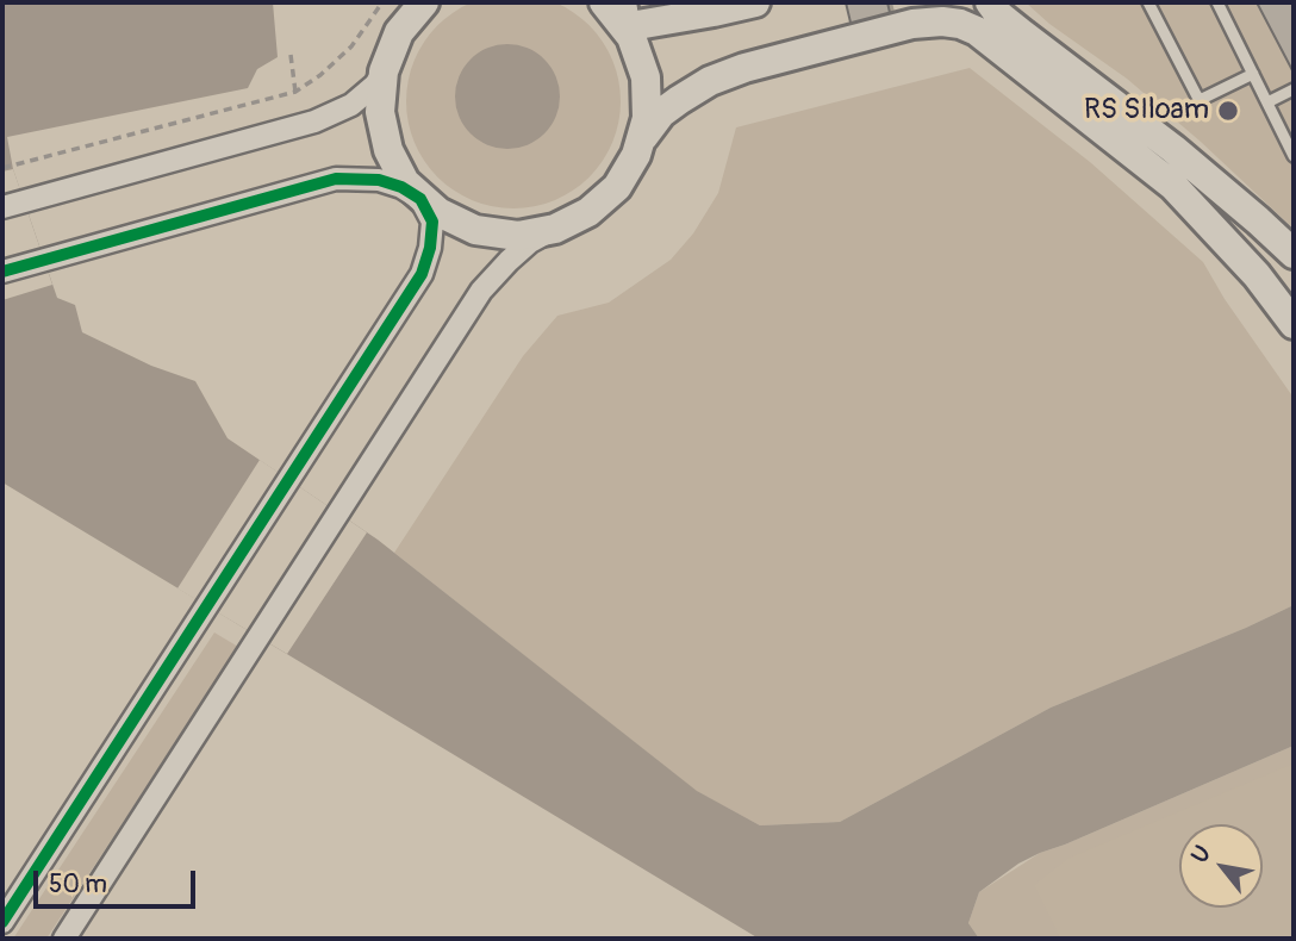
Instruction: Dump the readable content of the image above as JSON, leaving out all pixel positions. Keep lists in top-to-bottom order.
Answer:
{
  "places": ["RS SIloam"],
  "scale_bar": "50 m",
  "north": "top left"
}
